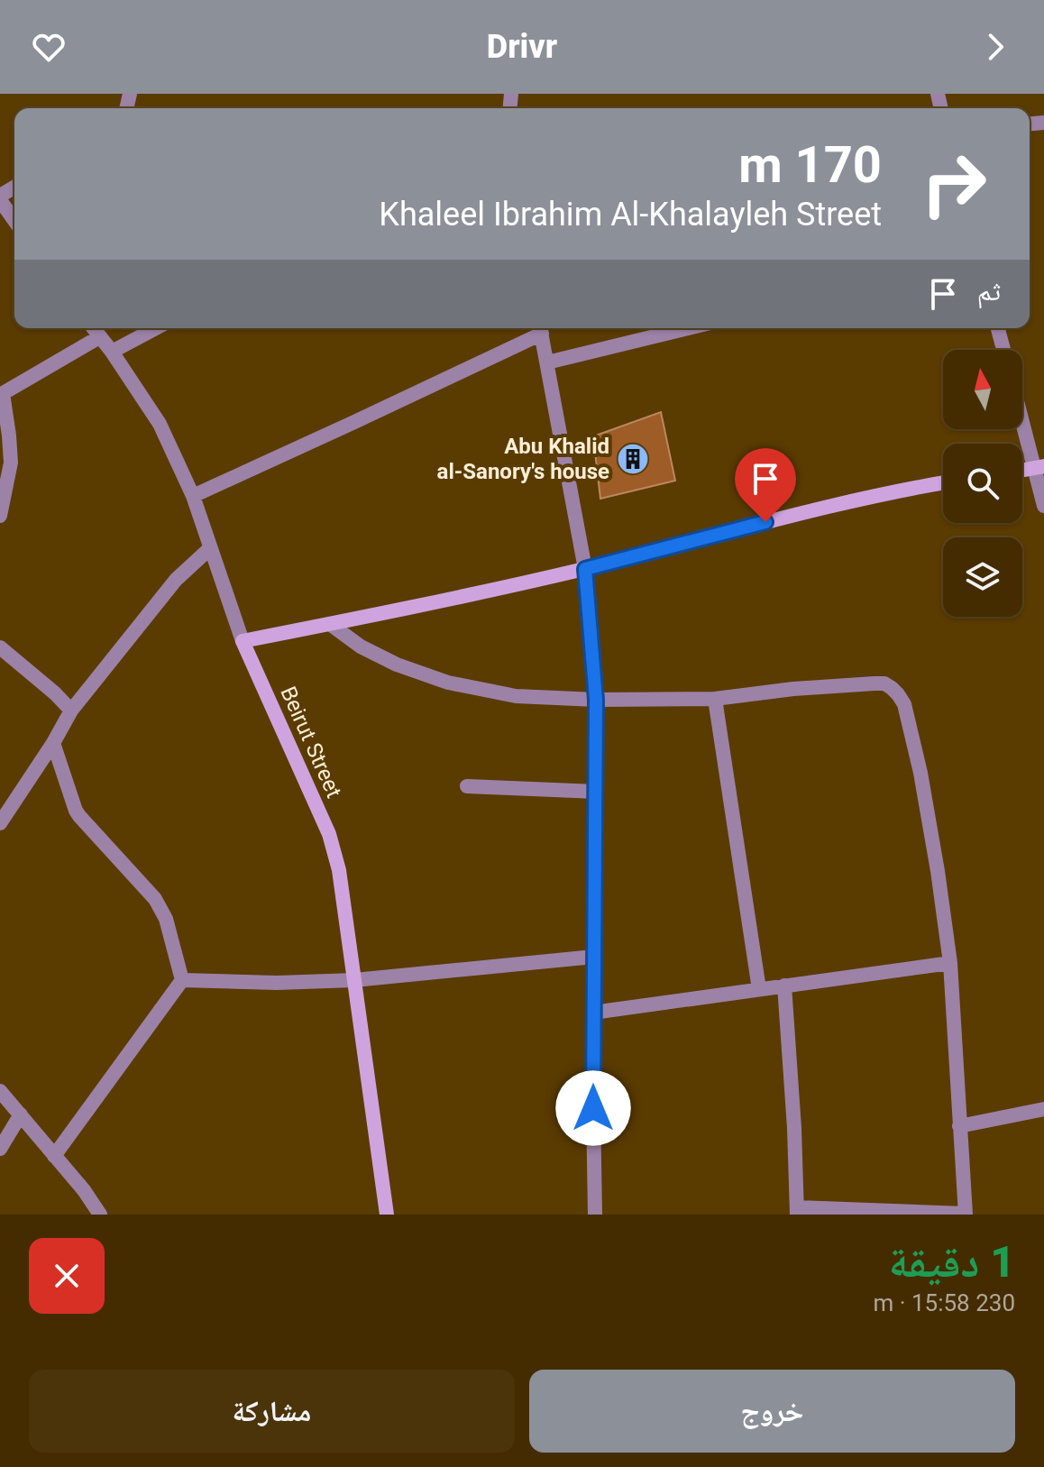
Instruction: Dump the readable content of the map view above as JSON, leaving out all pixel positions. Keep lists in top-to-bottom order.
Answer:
{
  "streets": {
    "street": ["Beirut Street"]
  },
  "places": {
    "building": ["Abu Khalid al-Sanory's house"]
  },
  "north": "top",
  "page": {
    "header": "Drivr",
    "turn": ["170 m", "Khaleel Ibrahim Al-Khalayleh Street"],
    "then": "ثم",
    "heading": ["1 دقيقة", "230 m · 15:58"],
    "buttons": ["خروج", "مشاركة"]
  }
}
